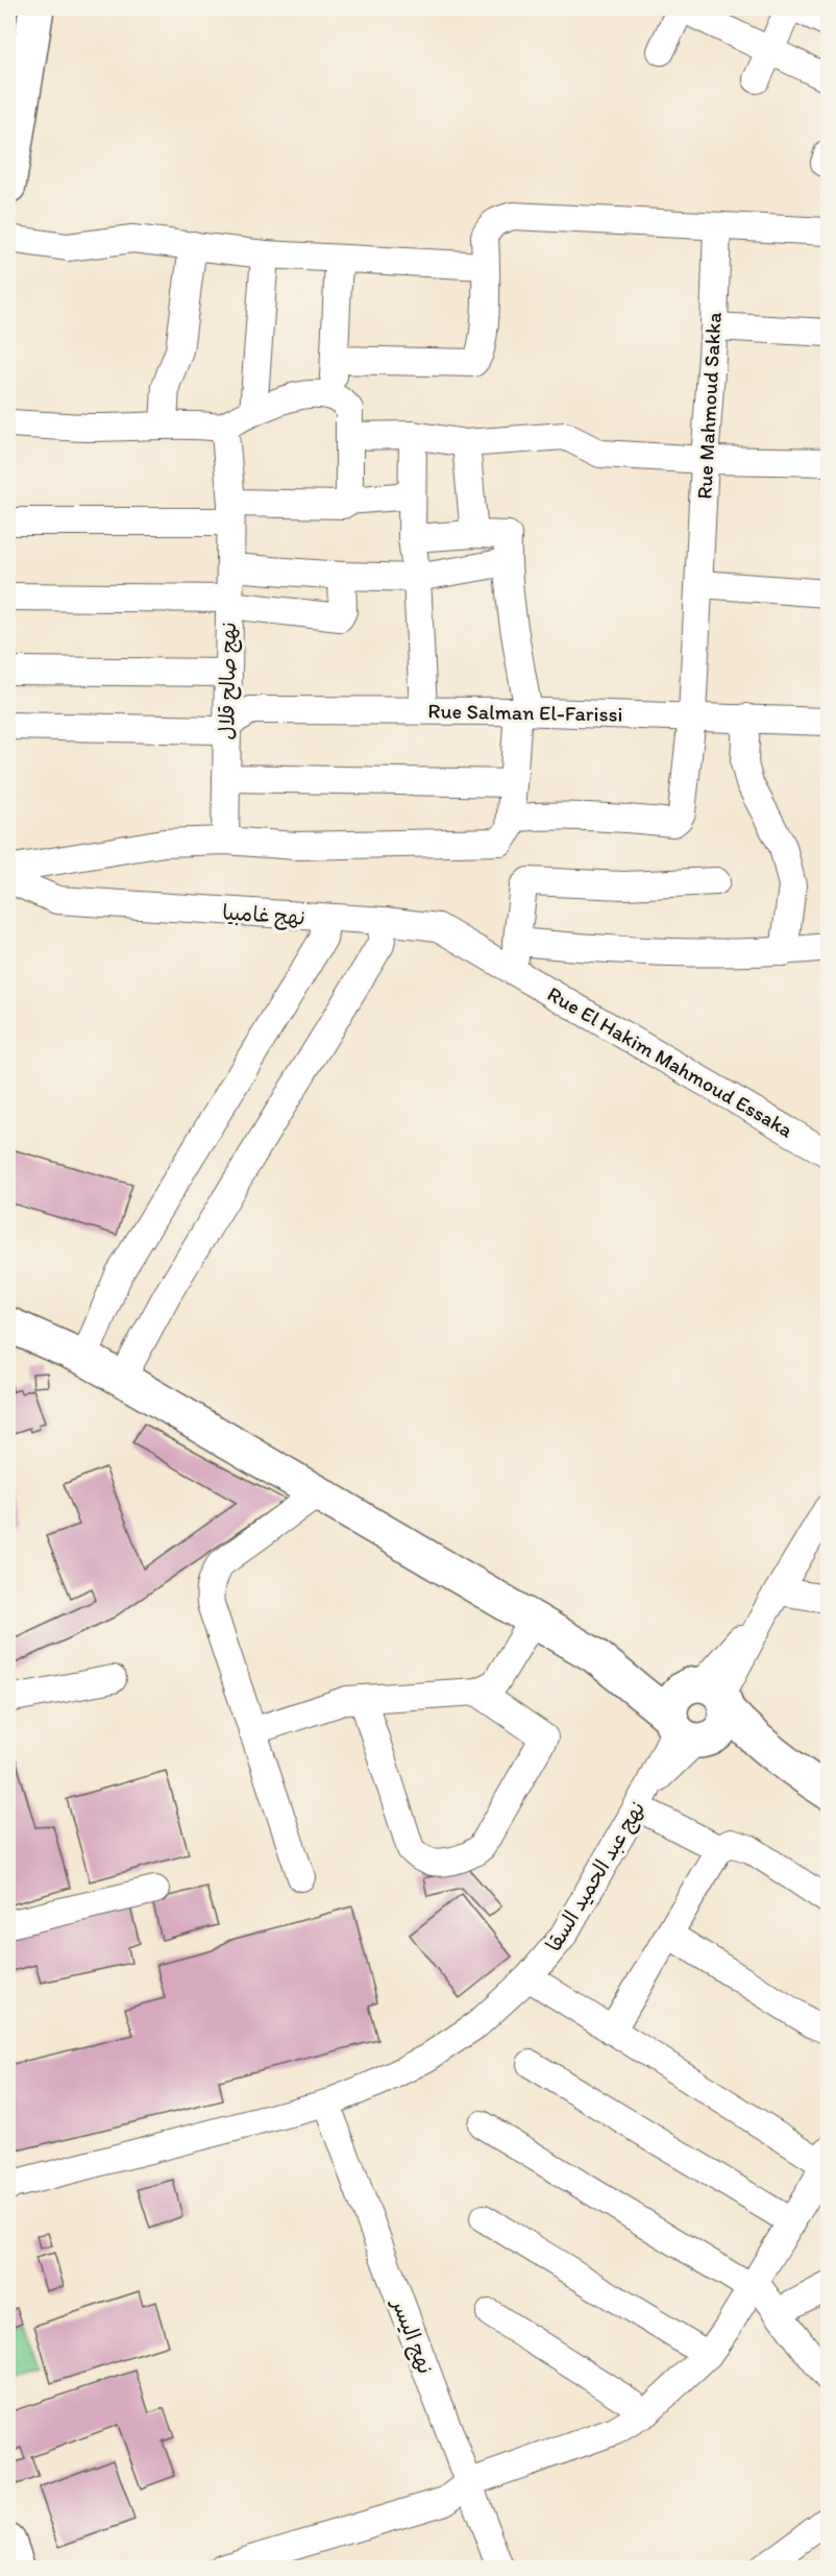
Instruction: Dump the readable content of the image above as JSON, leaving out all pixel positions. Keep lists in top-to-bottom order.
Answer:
{
  "streets": {
    "street": [
      "Rue Mahmoud Sakka",
      "نهج صالح قلال",
      "Rue Salman El-Farissi",
      "نهج غامبيا",
      "Rue El Hakim Mahmoud Essaka",
      "نهج عبد الحميد السقا",
      "نهج اليسر"
    ]
  },
  "crossings": [
    ["Rue Mahmoud Sakka", "Rue Salman El-Farissi"],
    ["نهج صالح قلال", "Rue Salman El-Farissi"],
    ["نهج غامبيا", "Rue El Hakim Mahmoud Essaka"],
    ["نهج عبد الحميد السقا", "نهج اليسر"]
  ]
}
